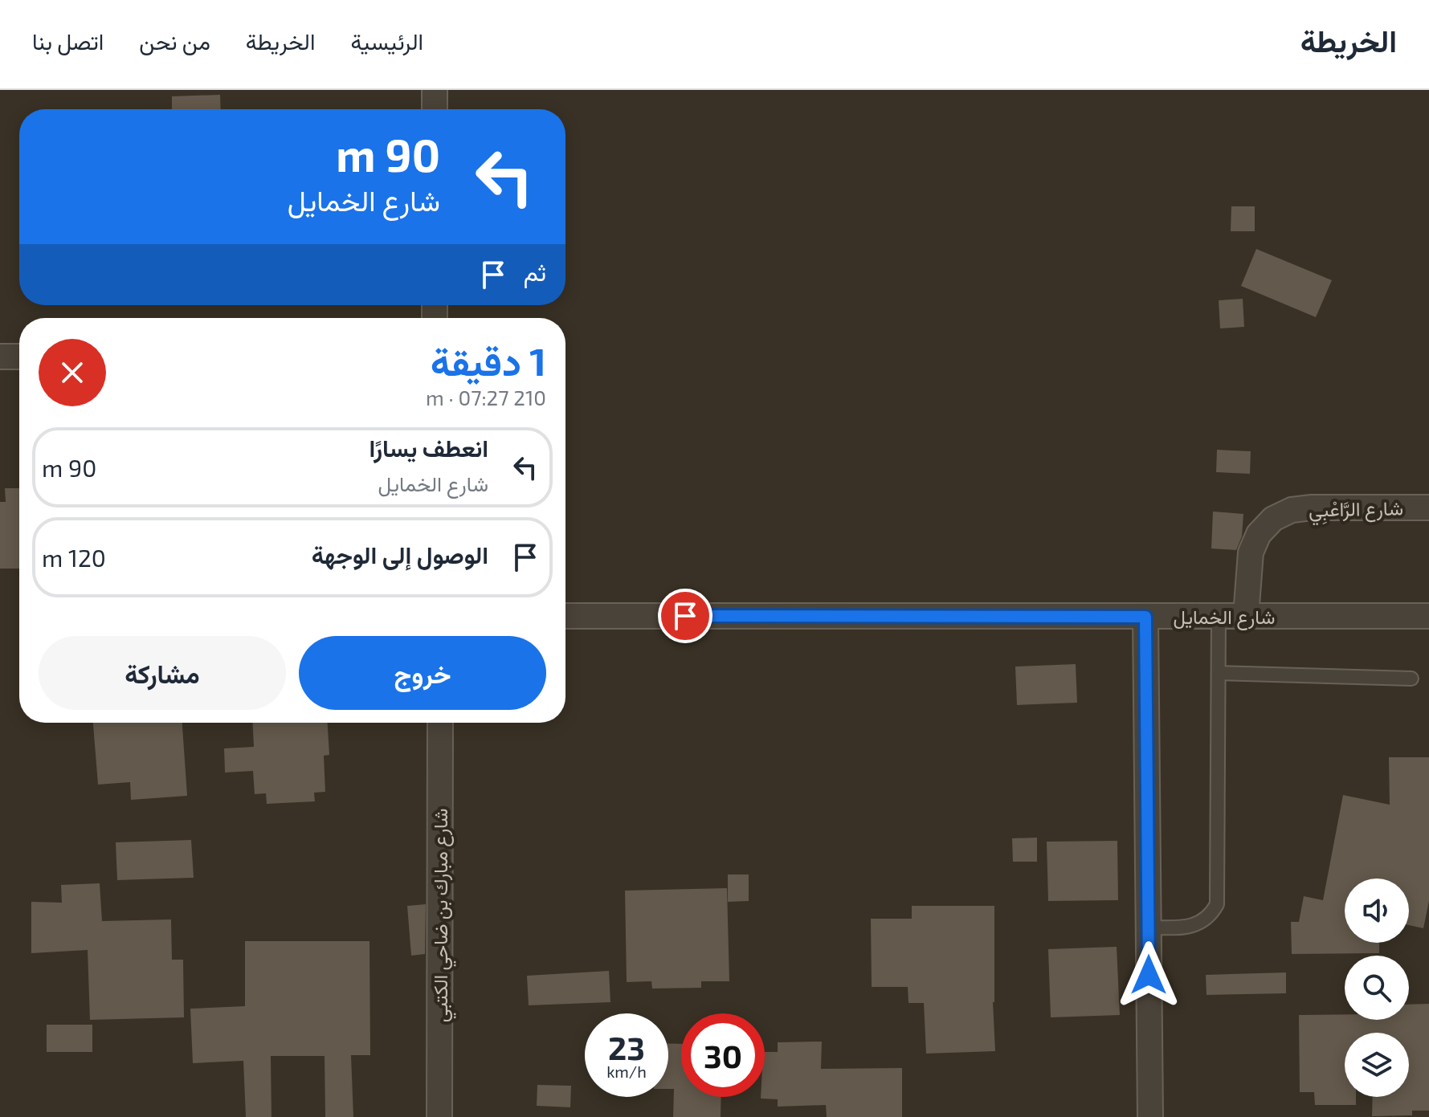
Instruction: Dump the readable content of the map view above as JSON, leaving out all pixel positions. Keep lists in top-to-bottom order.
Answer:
{
  "streets": {
    "street": ["شارع الرَّاعْبِي", "شارع الخمايل", "شارع مبارك بن ضاحي الكتبي"]
  },
  "crossings": [
    ["شارع الرَّاعْبِي", "شارع الخمايل"]
  ],
  "page": {
    "header": "الخريطة",
    "nav": [
      "الرئيسية",
      "الخريطة",
      "من نحن",
      "اتصل بنا"
    ],
    "turn": ["90 m", "شارع الخمايل"],
    "then": "ثم",
    "heading": ["1 دقيقة", "210 m · 07:27"],
    "list": [
      {
        "name": "انعطف يسارًا",
        "note": "شارع الخمايل",
        "value": "90 m"
      },
      {
        "name": "الوصول إلى الوجهة",
        "value": "120 m"
      }
    ],
    "buttons": ["خروج", "مشاركة"],
    "speed": "23 km/h",
    "limit": "30"
  }
}
